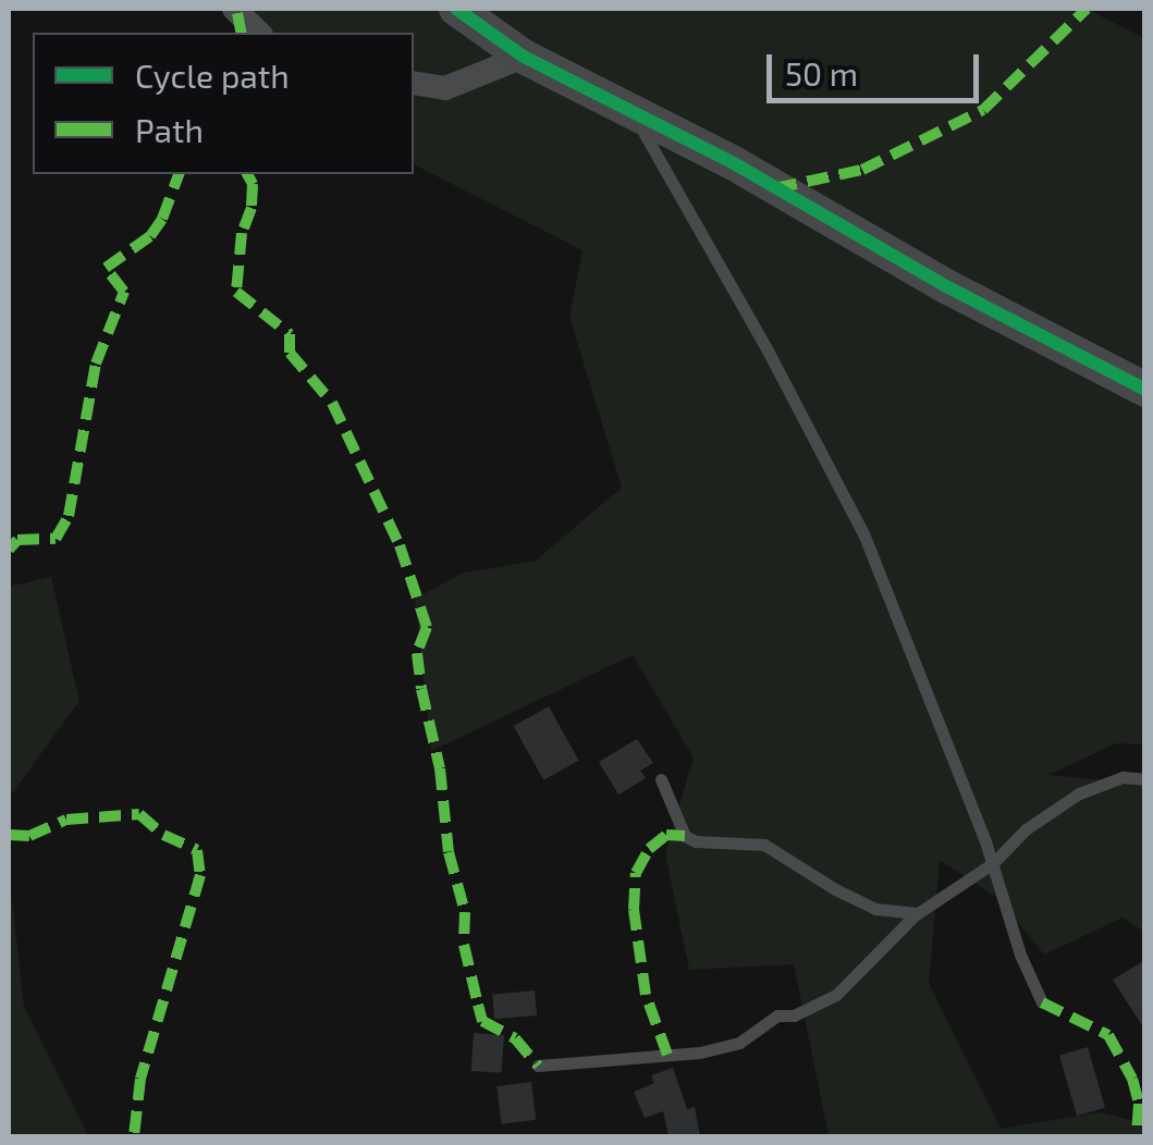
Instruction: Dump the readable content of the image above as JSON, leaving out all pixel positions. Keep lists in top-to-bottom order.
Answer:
{
  "legend": ["Cycle path", "Path"],
  "scale_bar": "50 m"
}
